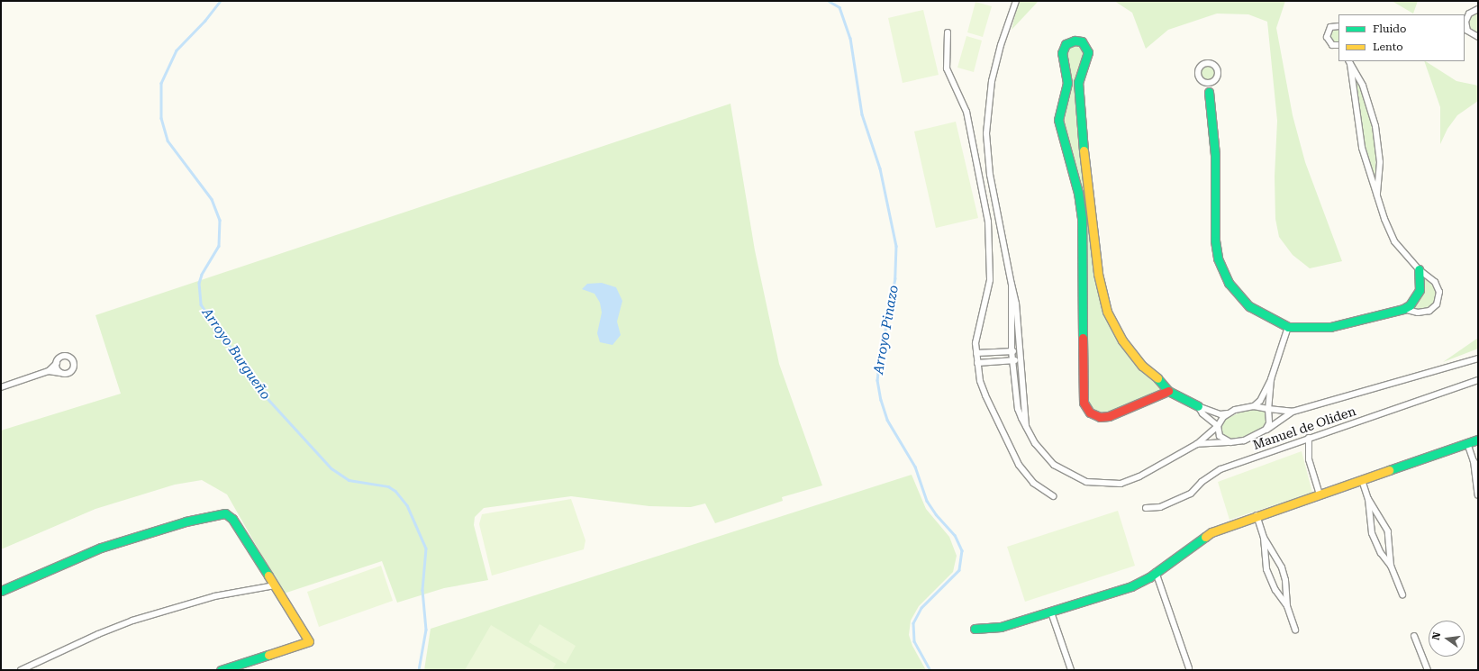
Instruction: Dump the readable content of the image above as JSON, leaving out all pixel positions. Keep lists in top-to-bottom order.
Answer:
{
  "streets": {
    "street": ["Manuel de Oliden"]
  },
  "water": ["Arroyo Pinazo", "Arroyo Burgueño"],
  "legend": ["Fluido", "Lento"],
  "north": "left"
}
